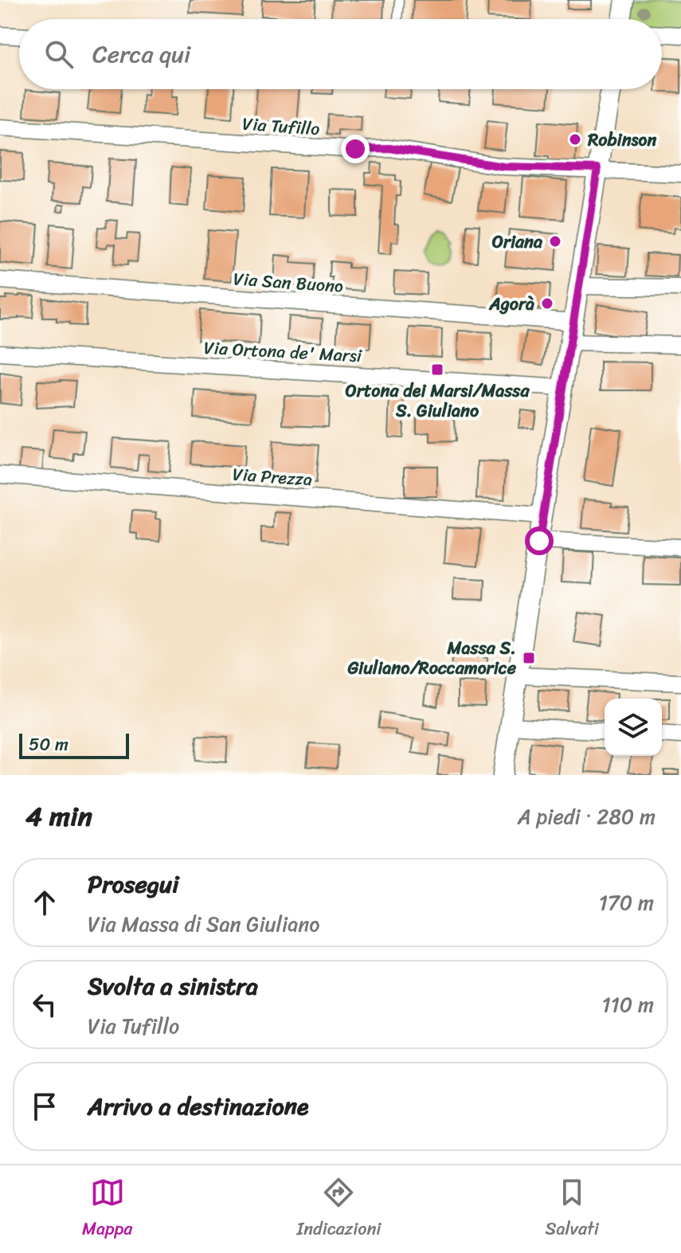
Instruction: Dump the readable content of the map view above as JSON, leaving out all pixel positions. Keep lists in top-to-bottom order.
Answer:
{
  "streets": {
    "street": [
      "Via Tufillo",
      "Via San Buono",
      "Via Ortona de' Marsi",
      "Via Prezza"
    ]
  },
  "places": {
    "other": ["Robinson", "Oriana", "Agorà"],
    "transit": ["Ortona dei Marsi/Massa S. Giuliano", "Massa S. Giuliano/Roccamorice"]
  },
  "scale_bar": "50 m",
  "page": {
    "search": "Cerca qui",
    "scale": "50 m",
    "heading": ["4 min", "A piedi · 280 m"],
    "list": [
      ["Prosegui", "Via Massa di San Giuliano", "170 m"],
      ["Svolta a sinistra", "Via Tufillo", "110 m"],
      "Arrivo a destinazione"
    ],
    "nav": ["Mappa", "Indicazioni", "Salvati"]
  }
}
